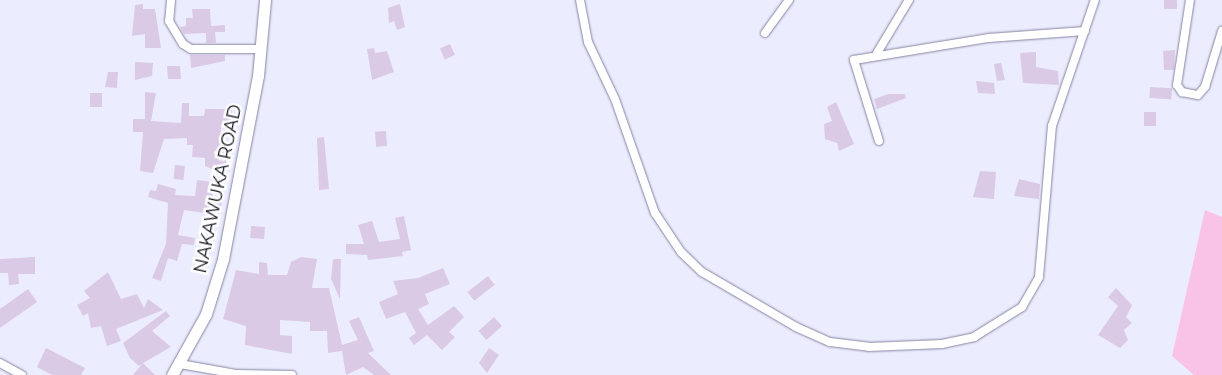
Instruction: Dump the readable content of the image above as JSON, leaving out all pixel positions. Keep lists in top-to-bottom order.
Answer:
{
  "streets": {
    "main road": ["NAKAWUKA ROAD"]
  }
}
